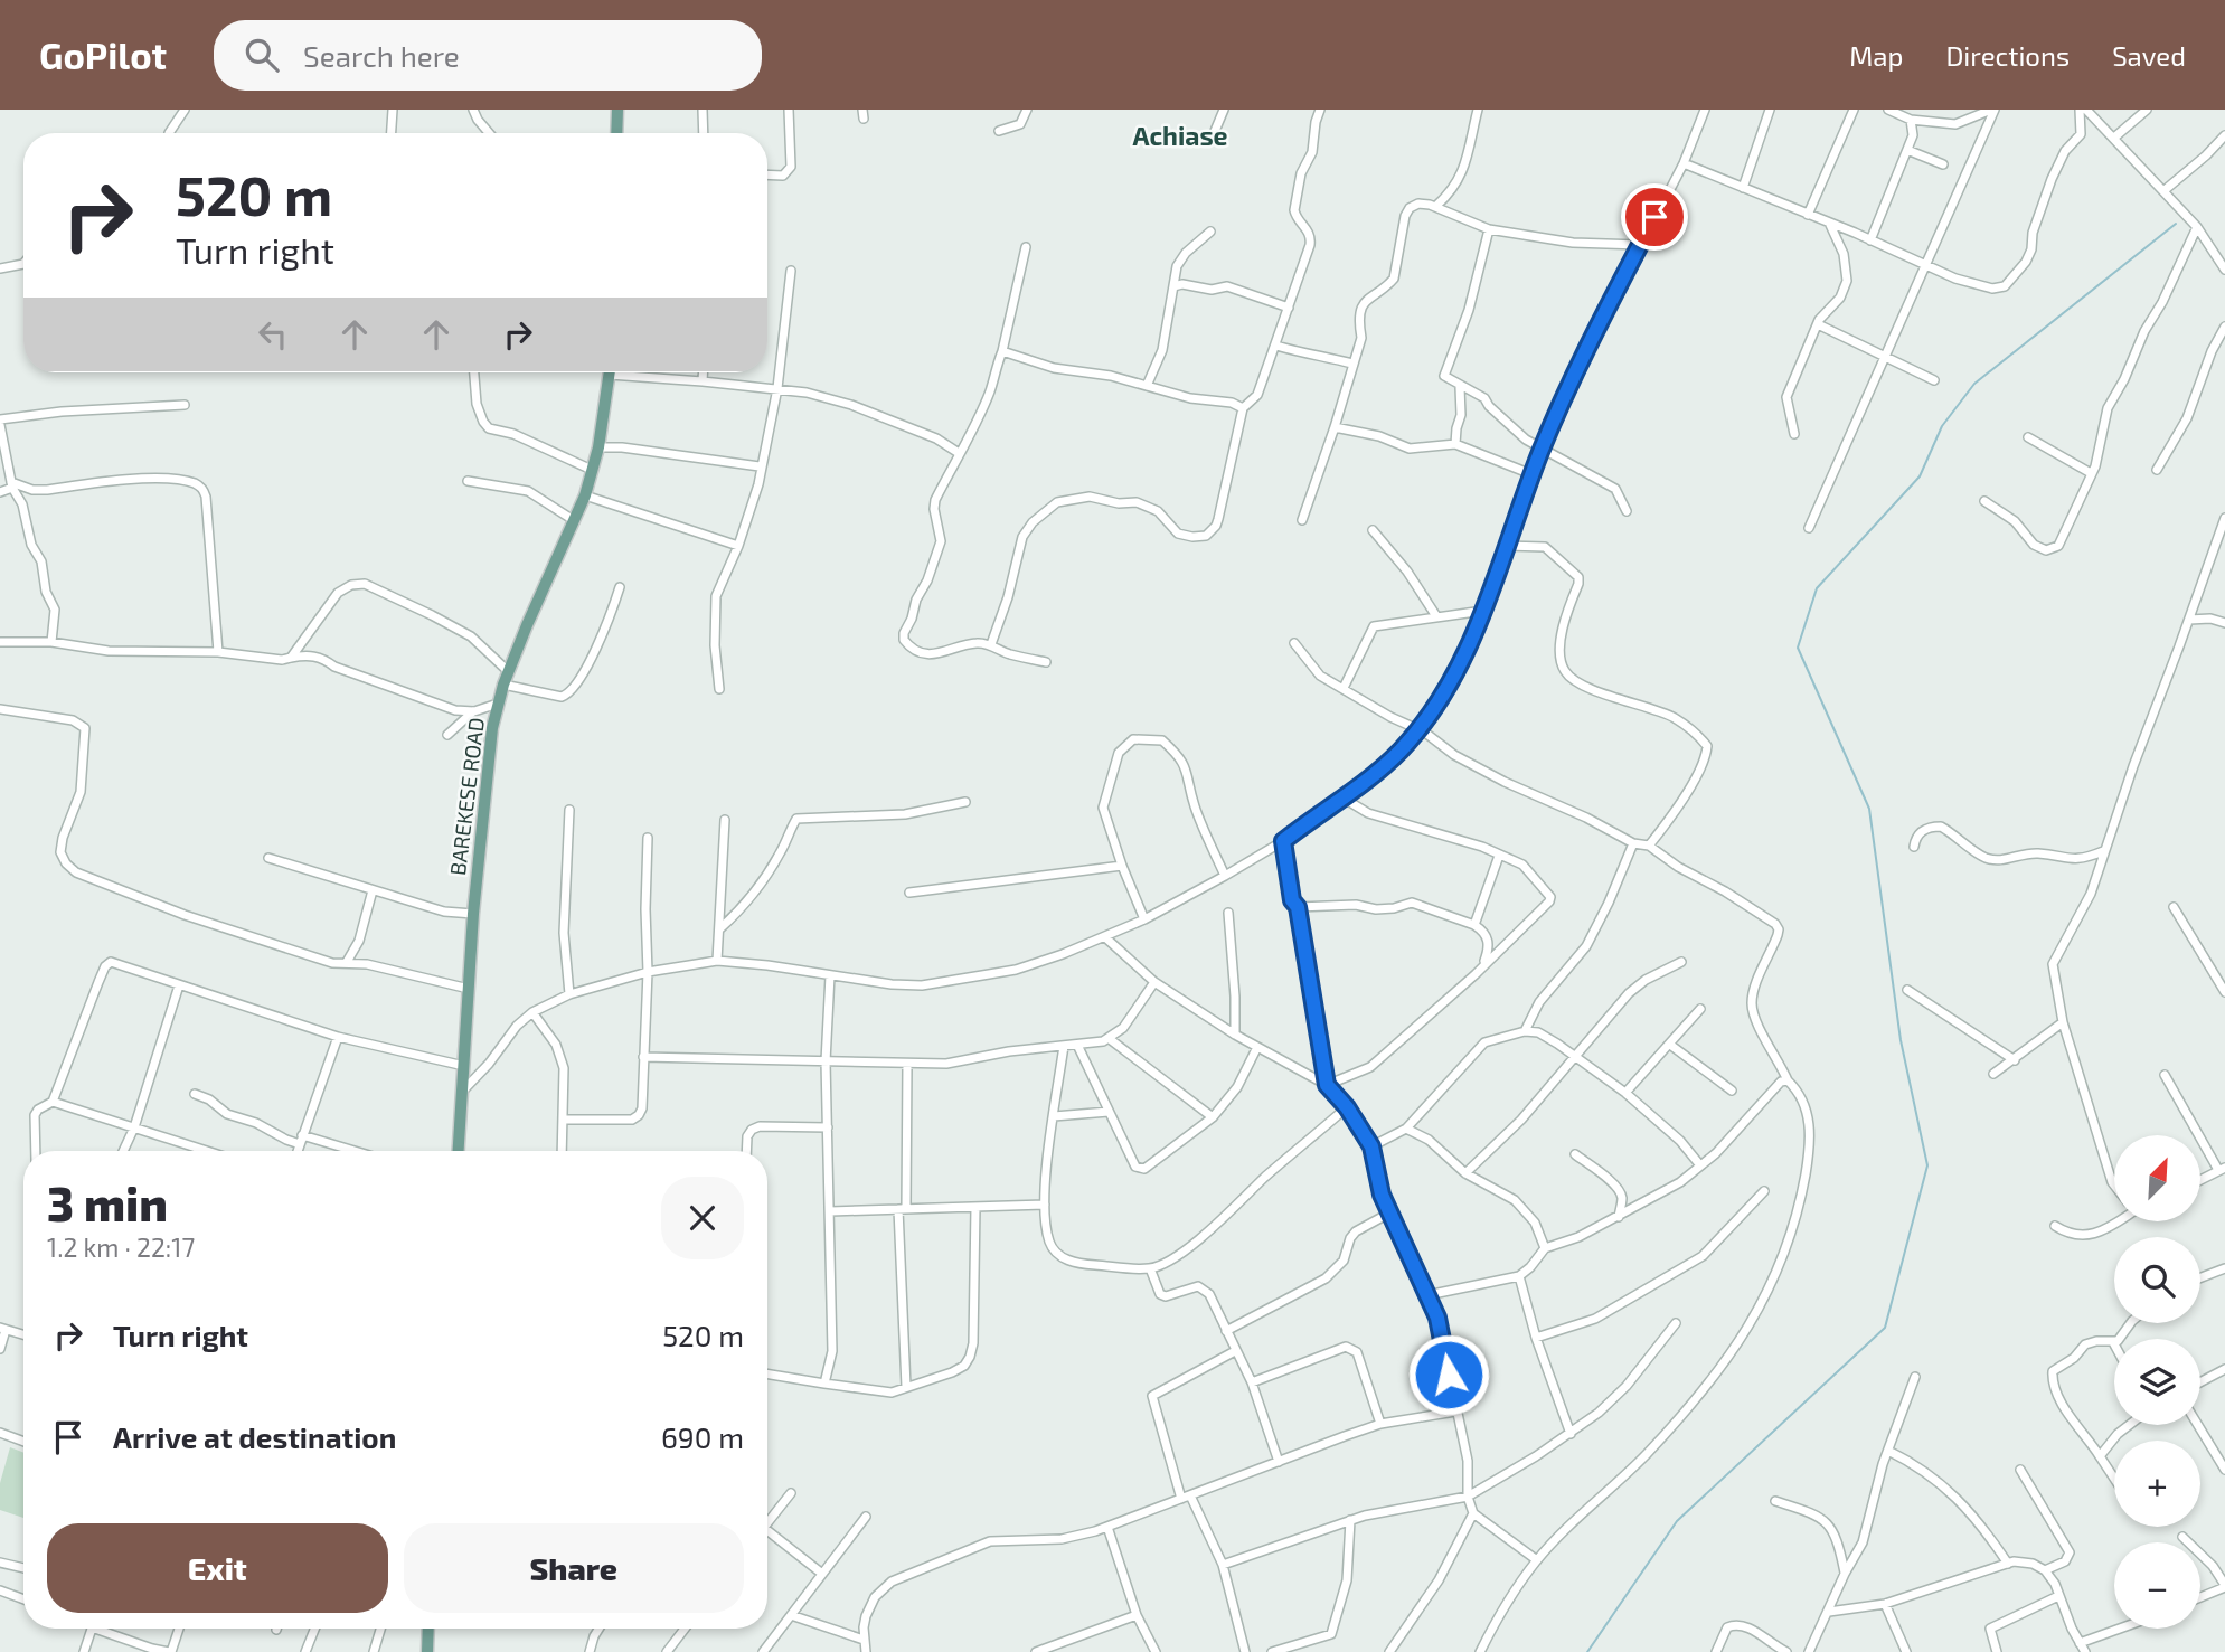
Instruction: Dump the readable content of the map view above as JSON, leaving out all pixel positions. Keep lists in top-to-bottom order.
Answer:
{
  "streets": {
    "main road": ["BAREKESE ROAD"]
  },
  "districts": ["Achiase"],
  "north": "top right",
  "page": {
    "header": "GoPilot",
    "search": "Search here",
    "nav": ["Map", "Directions", "Saved"],
    "turn": ["520 m", "Turn right"],
    "map_buttons": ["+", "−"],
    "heading": ["3 min", "1.2 km · 22:17"],
    "list": [
      {
        "name": "Turn right",
        "value": "520 m"
      },
      {
        "name": "Arrive at destination",
        "value": "690 m"
      }
    ],
    "buttons": ["Exit", "Share"]
  }
}
